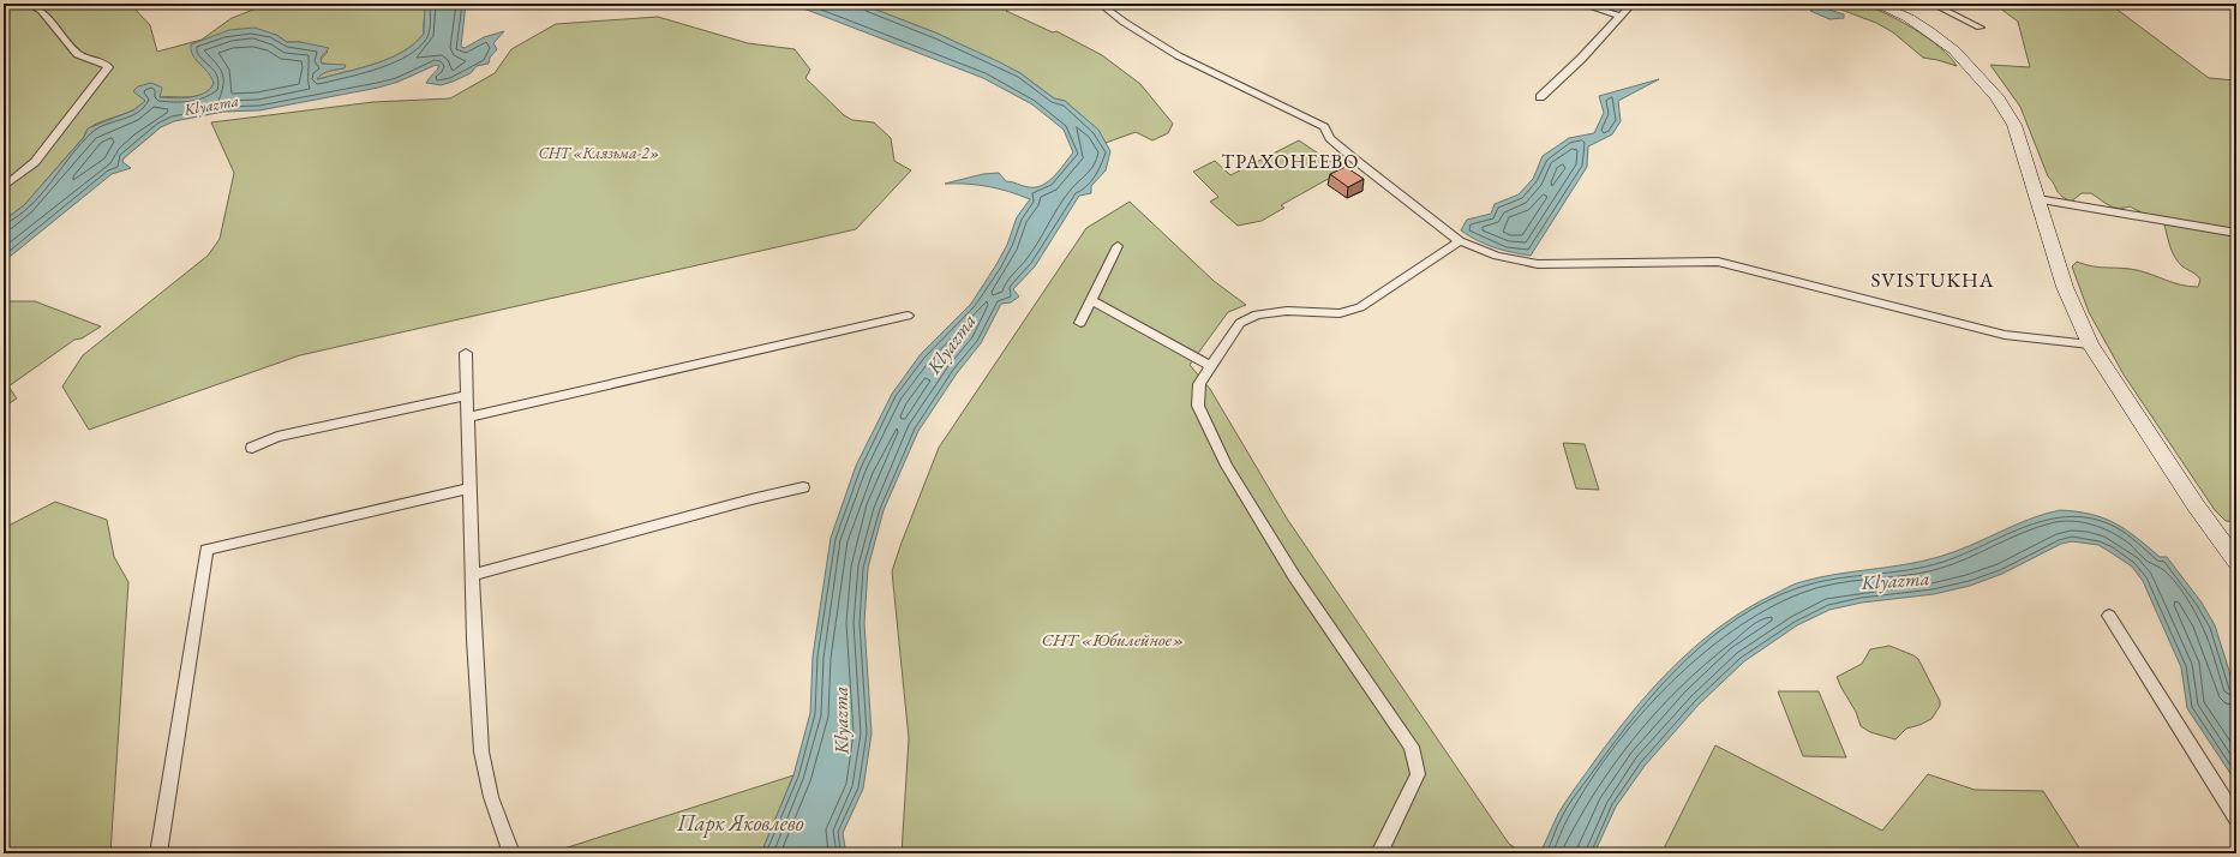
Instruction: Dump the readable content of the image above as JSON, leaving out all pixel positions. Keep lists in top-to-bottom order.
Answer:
{
  "districts": ["ТРАХОНЕЕВО", "SVISTUKHA"],
  "water": ["Klyazma"],
  "parks": ["СНТ «Клязьма-2»", "СНТ «Юбилейное»", "Парк Яковлево"]
}
